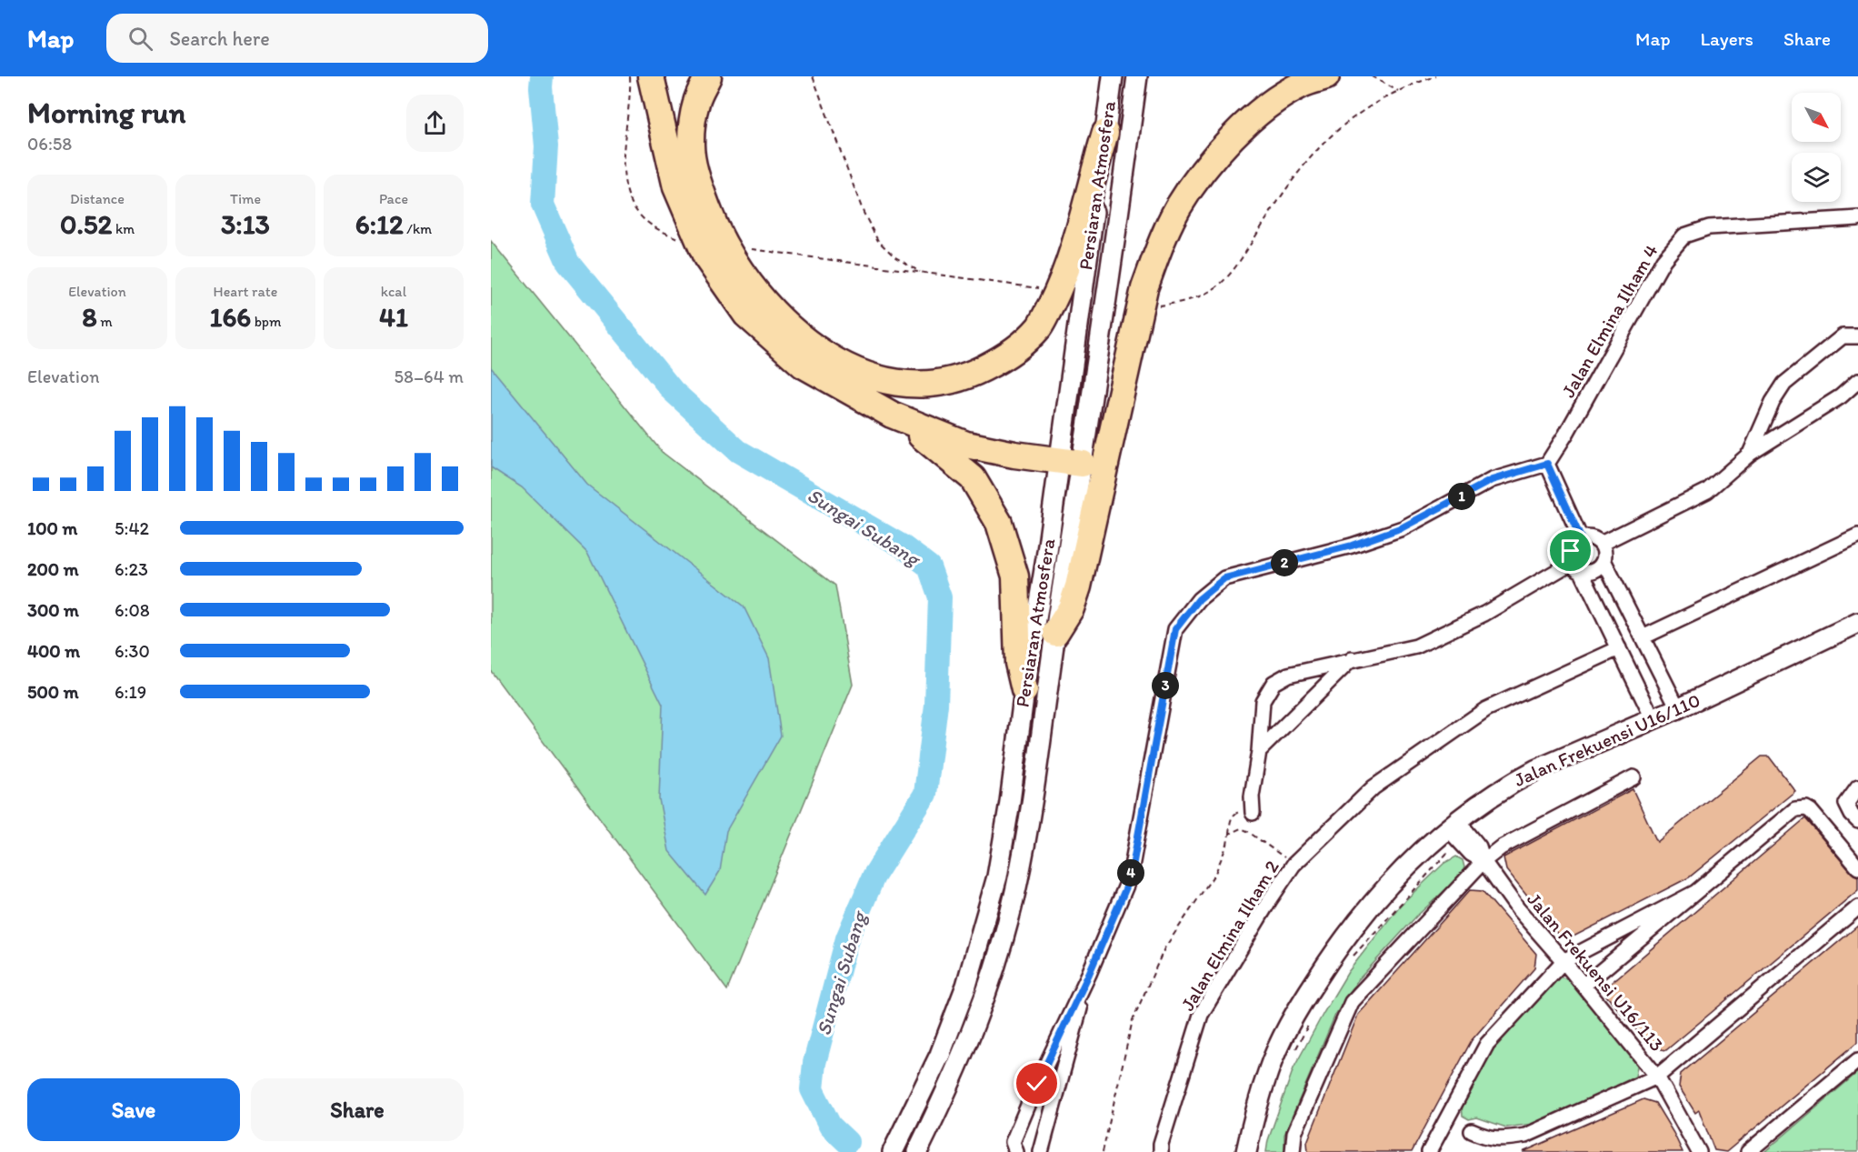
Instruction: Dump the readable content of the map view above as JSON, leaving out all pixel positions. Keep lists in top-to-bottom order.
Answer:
{
  "streets": {
    "main road": ["Persiaran Atmosfera", "Jalan Frekuensi U16/110"],
    "street": ["Jalan Elmina Ilham 4", "Jalan Elmina Ilham 2", "Jalan Frekuensi U16/113"]
  },
  "crossings": [
    ["Jalan Frekuensi U16/110", "Jalan Frekuensi U16/113"]
  ],
  "water": ["Sungai Subang"],
  "north": "bottom right",
  "page": {
    "header": "Map",
    "search": "Search here",
    "nav": ["Map", "Layers", "Share"],
    "heading": ["Morning run", "06:58"],
    "stats": [
      ["Distance", "0.52 km"],
      ["Time", "3:13"],
      ["Pace", "6:12 /km"],
      ["Elevation", "8 m"],
      ["Heart rate", "166 bpm"],
      ["kcal", "41"]
    ],
    "chart": ["Elevation", "58–64 m"],
    "pins": [
      "1",
      "2",
      "3",
      "4"
    ],
    "list": [
      {
        "name": "100 m",
        "note": "5:42"
      },
      {
        "name": "200 m",
        "note": "6:23"
      },
      {
        "name": "300 m",
        "note": "6:08"
      },
      {
        "name": "400 m",
        "note": "6:30"
      },
      {
        "name": "500 m",
        "note": "6:19"
      }
    ],
    "buttons": ["Save", "Share"]
  }
}
